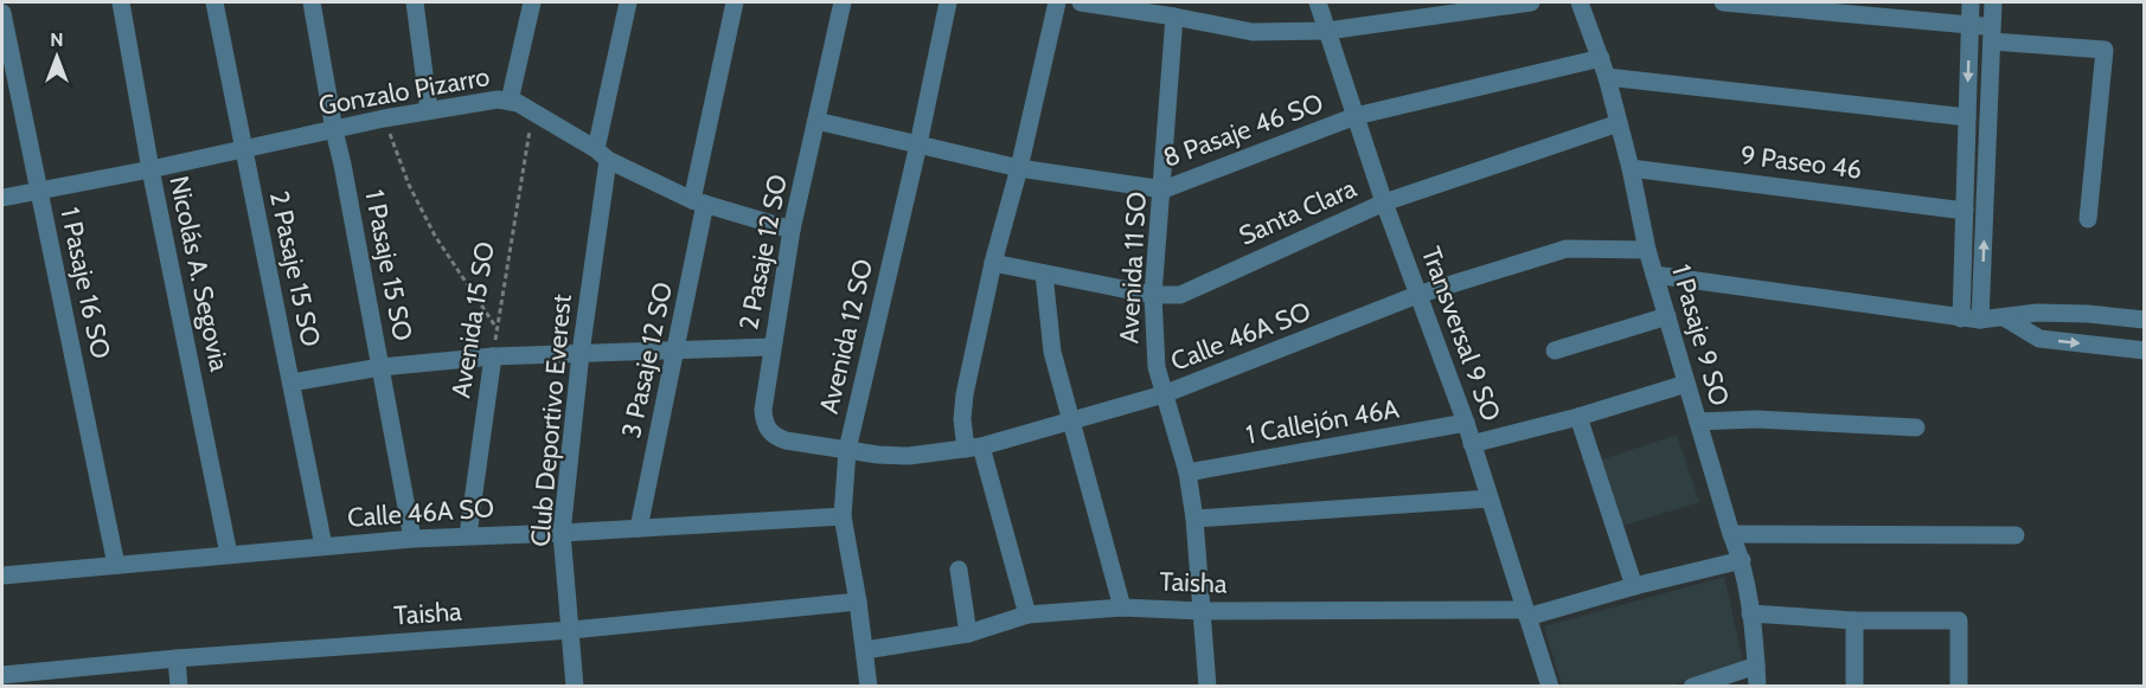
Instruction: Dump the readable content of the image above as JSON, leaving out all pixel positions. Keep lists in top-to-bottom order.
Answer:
{
  "streets": {
    "street": [
      "Gonzalo Pizarro",
      "8 Pasaje 46 SO",
      "9 Paseo 46",
      "Santa Clara",
      "2 Pasaje 12 SO",
      "1 Pasaje 15 SO",
      "Avenida 11 SO",
      "2 Pasaje 15 SO",
      "Nicolás A. Segovia",
      "1 Pasaje 16 SO",
      "Avenida 15 SO",
      "Transversal 9 SO",
      "1 Pasaje 9 SO",
      "Avenida 12 SO",
      "Calle 46A SO",
      "3 Pasaje 12 SO",
      "Club Deportivo Everest",
      "1 Callejón 46A",
      "Taisha"
    ]
  },
  "crossings": [
    ["Gonzalo Pizarro", "2 Pasaje 12 SO"],
    ["Gonzalo Pizarro", "1 Pasaje 15 SO"],
    ["Gonzalo Pizarro", "2 Pasaje 15 SO"],
    ["Gonzalo Pizarro", "Nicolás A. Segovia"],
    ["Gonzalo Pizarro", "1 Pasaje 16 SO"],
    ["Gonzalo Pizarro", "Avenida 15 SO"],
    ["Gonzalo Pizarro", "3 Pasaje 12 SO"],
    ["Gonzalo Pizarro", "Club Deportivo Everest"],
    ["8 Pasaje 46 SO", "2 Pasaje 12 SO"],
    ["8 Pasaje 46 SO", "Avenida 11 SO"],
    ["8 Pasaje 46 SO", "Transversal 9 SO"],
    ["8 Pasaje 46 SO", "1 Pasaje 9 SO"],
    ["8 Pasaje 46 SO", "Avenida 12 SO"],
    ["9 Paseo 46", "1 Pasaje 9 SO"],
    ["Santa Clara", "Avenida 11 SO"],
    ["Santa Clara", "Transversal 9 SO"],
    ["Santa Clara", "1 Pasaje 9 SO"],
    ["2 Pasaje 12 SO", "Avenida 12 SO"],
    ["2 Pasaje 12 SO", "Calle 46A SO"],
    ["1 Pasaje 15 SO", "Calle 46A SO"],
    ["Avenida 11 SO", "Calle 46A SO"],
    ["Avenida 11 SO", "1 Callejón 46A"],
    ["Avenida 11 SO", "Taisha"],
    ["2 Pasaje 15 SO", "Calle 46A SO"],
    ["Nicolás A. Segovia", "Calle 46A SO"],
    ["1 Pasaje 16 SO", "Calle 46A SO"],
    ["Avenida 15 SO", "Calle 46A SO"],
    ["Transversal 9 SO", "Calle 46A SO"],
    ["Transversal 9 SO", "1 Callejón 46A"],
    ["Transversal 9 SO", "Taisha"],
    ["1 Pasaje 9 SO", "Calle 46A SO"],
    ["1 Pasaje 9 SO", "Taisha"],
    ["Avenida 12 SO", "Calle 46A SO"],
    ["Avenida 12 SO", "Taisha"],
    ["Calle 46A SO", "3 Pasaje 12 SO"],
    ["Calle 46A SO", "Club Deportivo Everest"],
    ["Club Deportivo Everest", "Taisha"]
  ],
  "north": "top"
}
